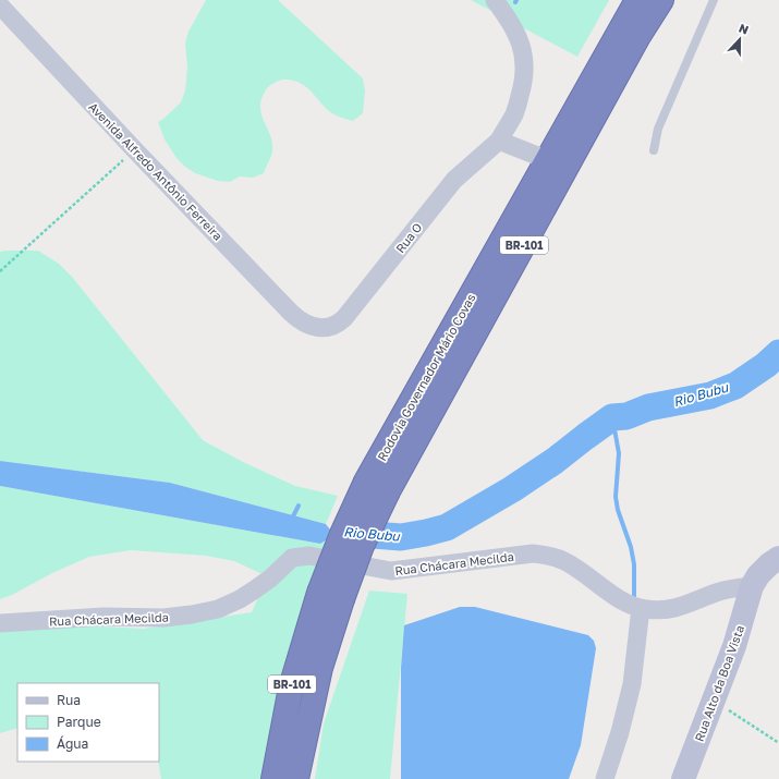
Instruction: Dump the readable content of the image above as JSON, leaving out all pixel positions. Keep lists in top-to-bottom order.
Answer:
{
  "streets": {
    "highway": ["BR-101", "Rodovia Governador Mário Covas"],
    "street": [
      "Avenida Alfredo Antônio Ferreira",
      "Rua O",
      "Rua Chácara Mecilda",
      "Rua Alto da Boa Vista"
    ]
  },
  "crossings": [
    ["Avenida Alfredo Antônio Ferreira", "Rua O"],
    ["Rua Chácara Mecilda", "Rua Alto da Boa Vista"]
  ],
  "water": ["Rio Bubu"],
  "legend": ["Rua", "Parque", "Água"],
  "north": "top"
}
